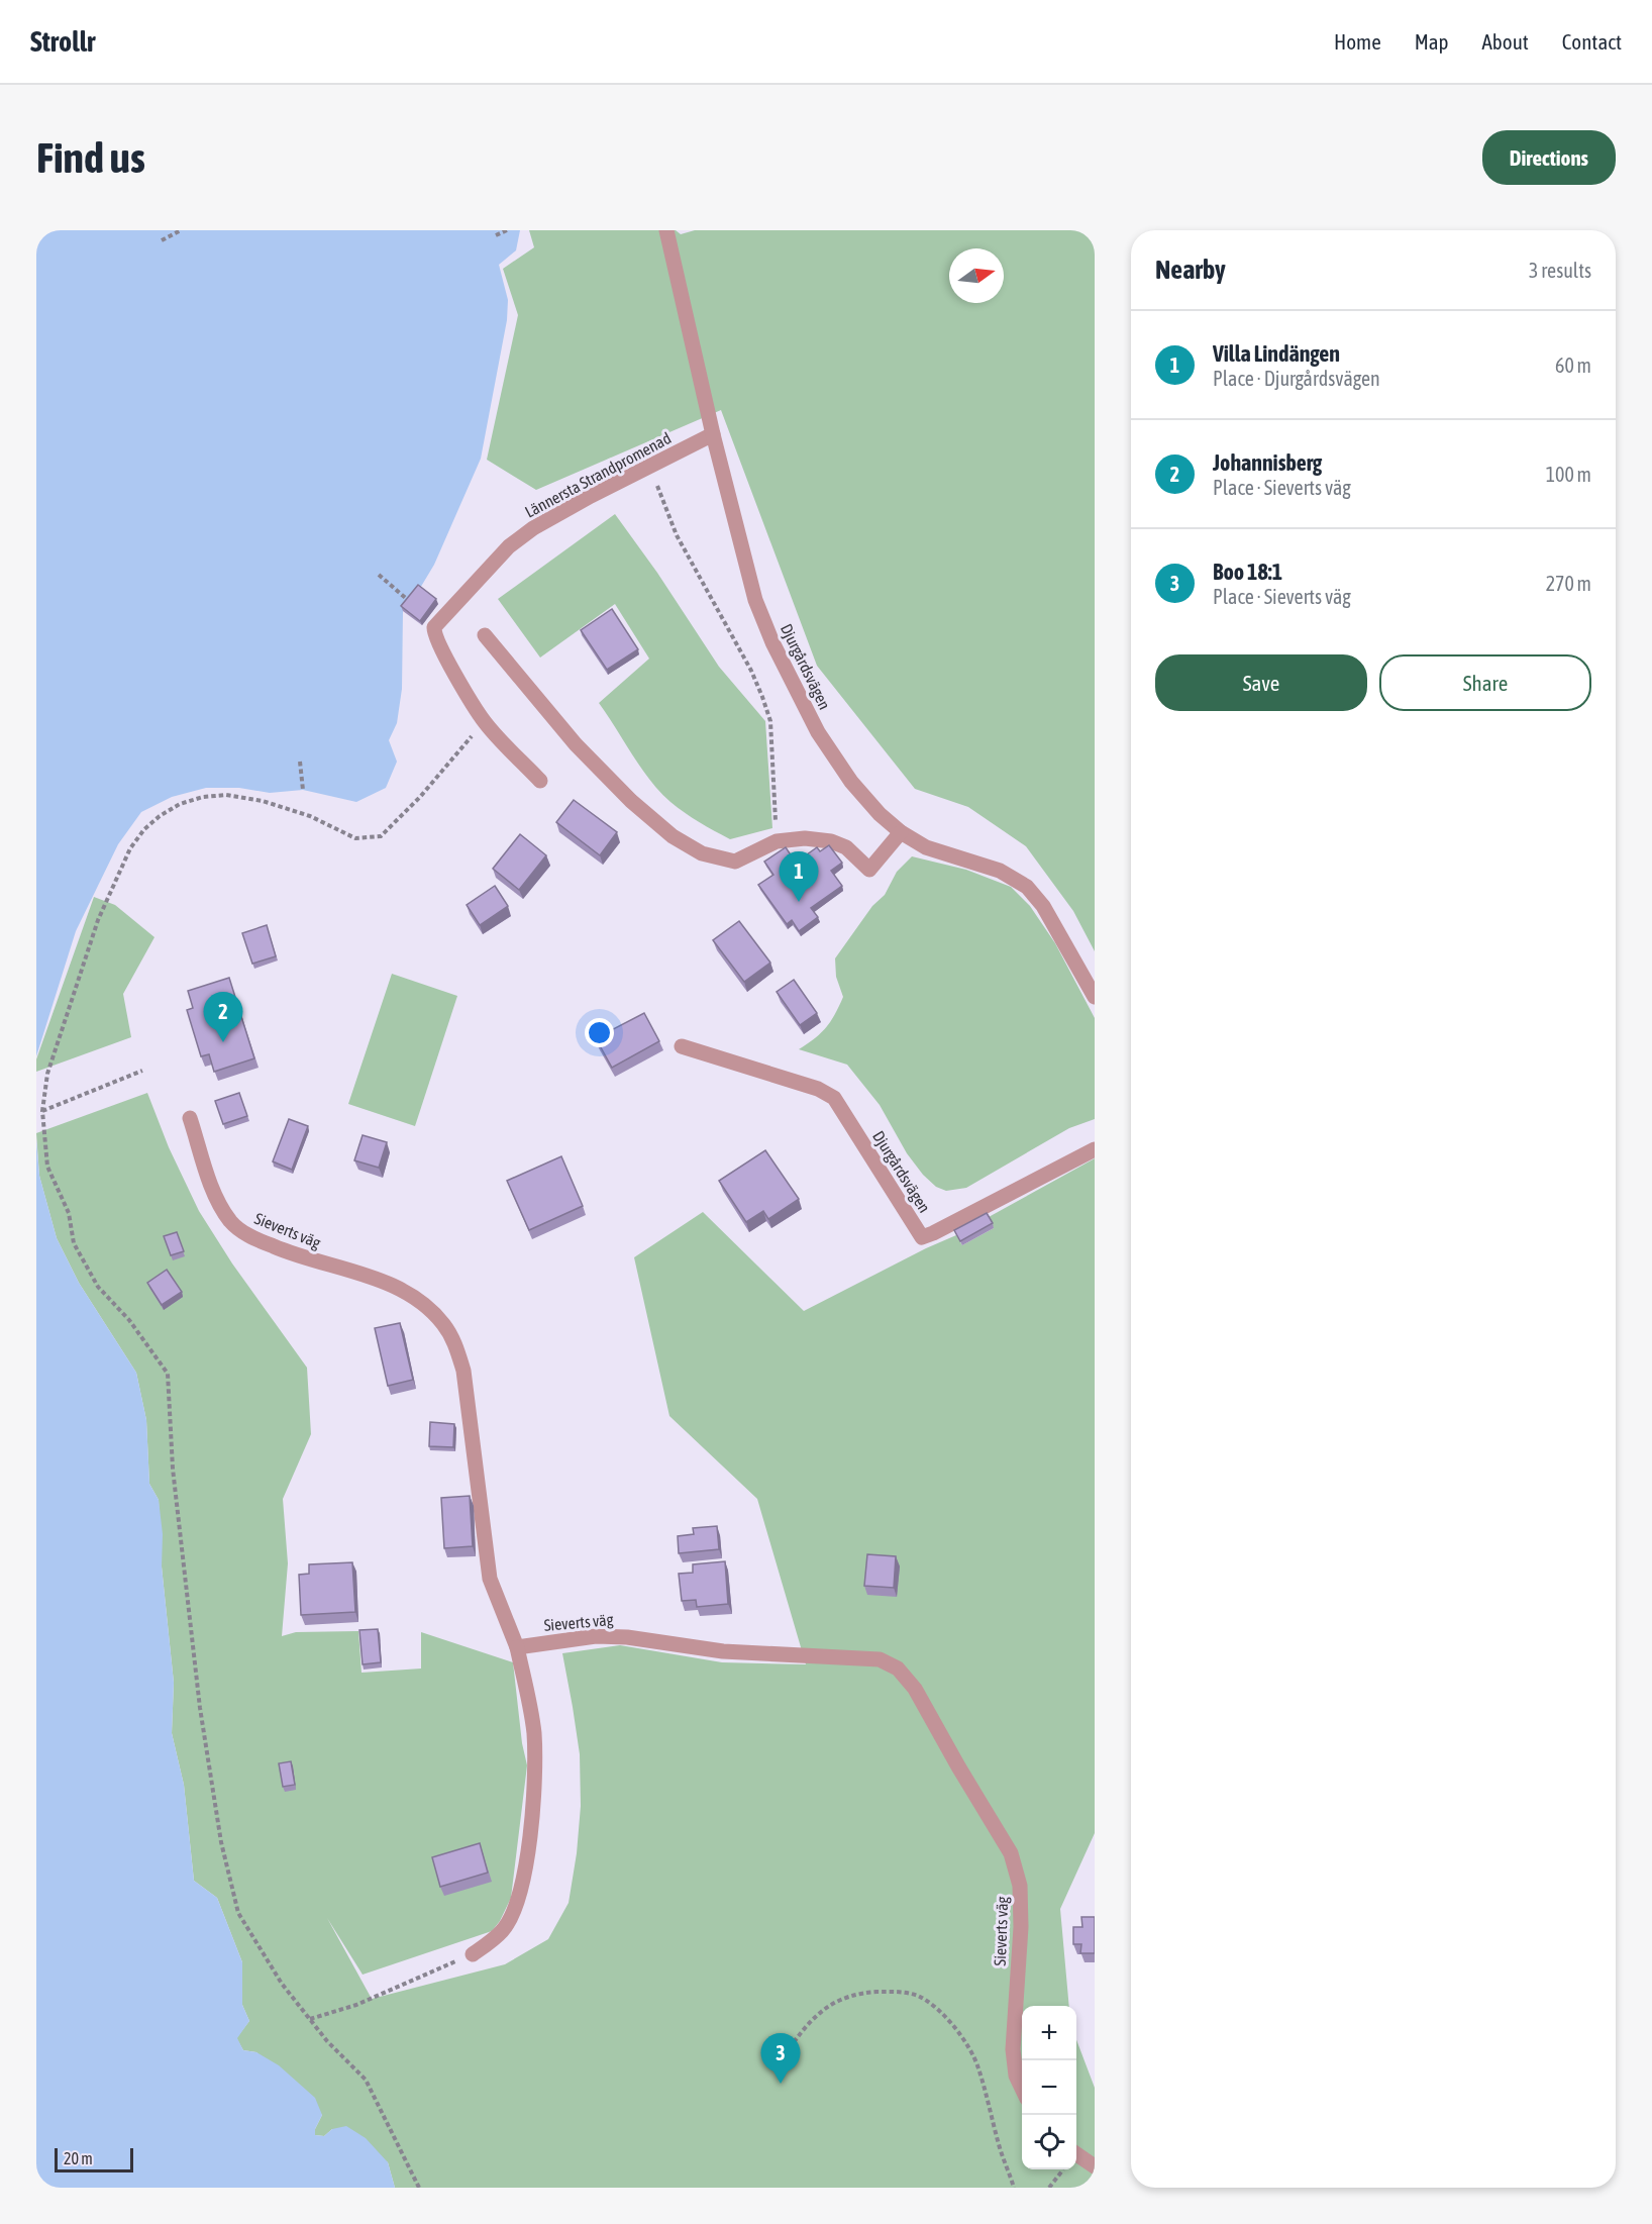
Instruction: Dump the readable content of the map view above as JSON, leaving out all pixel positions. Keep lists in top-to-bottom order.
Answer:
{
  "streets": {
    "street": ["Lännersta Strandpromenad", "Djurgårdsvägen", "Sieverts väg"]
  },
  "crossings": [
    ["Lännersta Strandpromenad", "Djurgårdsvägen"]
  ],
  "scale_bar": "20 m",
  "north": "right",
  "page": {
    "header": "Strollr",
    "nav": [
      "Home",
      "Map",
      "About",
      "Contact"
    ],
    "buttons": [
      "Directions",
      ["Save", "Share"]
    ],
    "title": "Find us",
    "heading": ["Nearby", "3 results"],
    "list": [
      {
        "mark": "1",
        "name": "Villa Lindängen",
        "note": "Place · Djurgårdsvägen",
        "value": "60 m"
      },
      {
        "mark": "2",
        "name": "Johannisberg",
        "note": "Place · Sieverts väg",
        "value": "100 m"
      },
      {
        "mark": "3",
        "name": "Boo 18:1",
        "note": "Place · Sieverts väg",
        "value": "270 m"
      }
    ],
    "pins": ["1", "2", "3"],
    "map_buttons": ["+", "−"],
    "scale": "20 m"
  }
}
